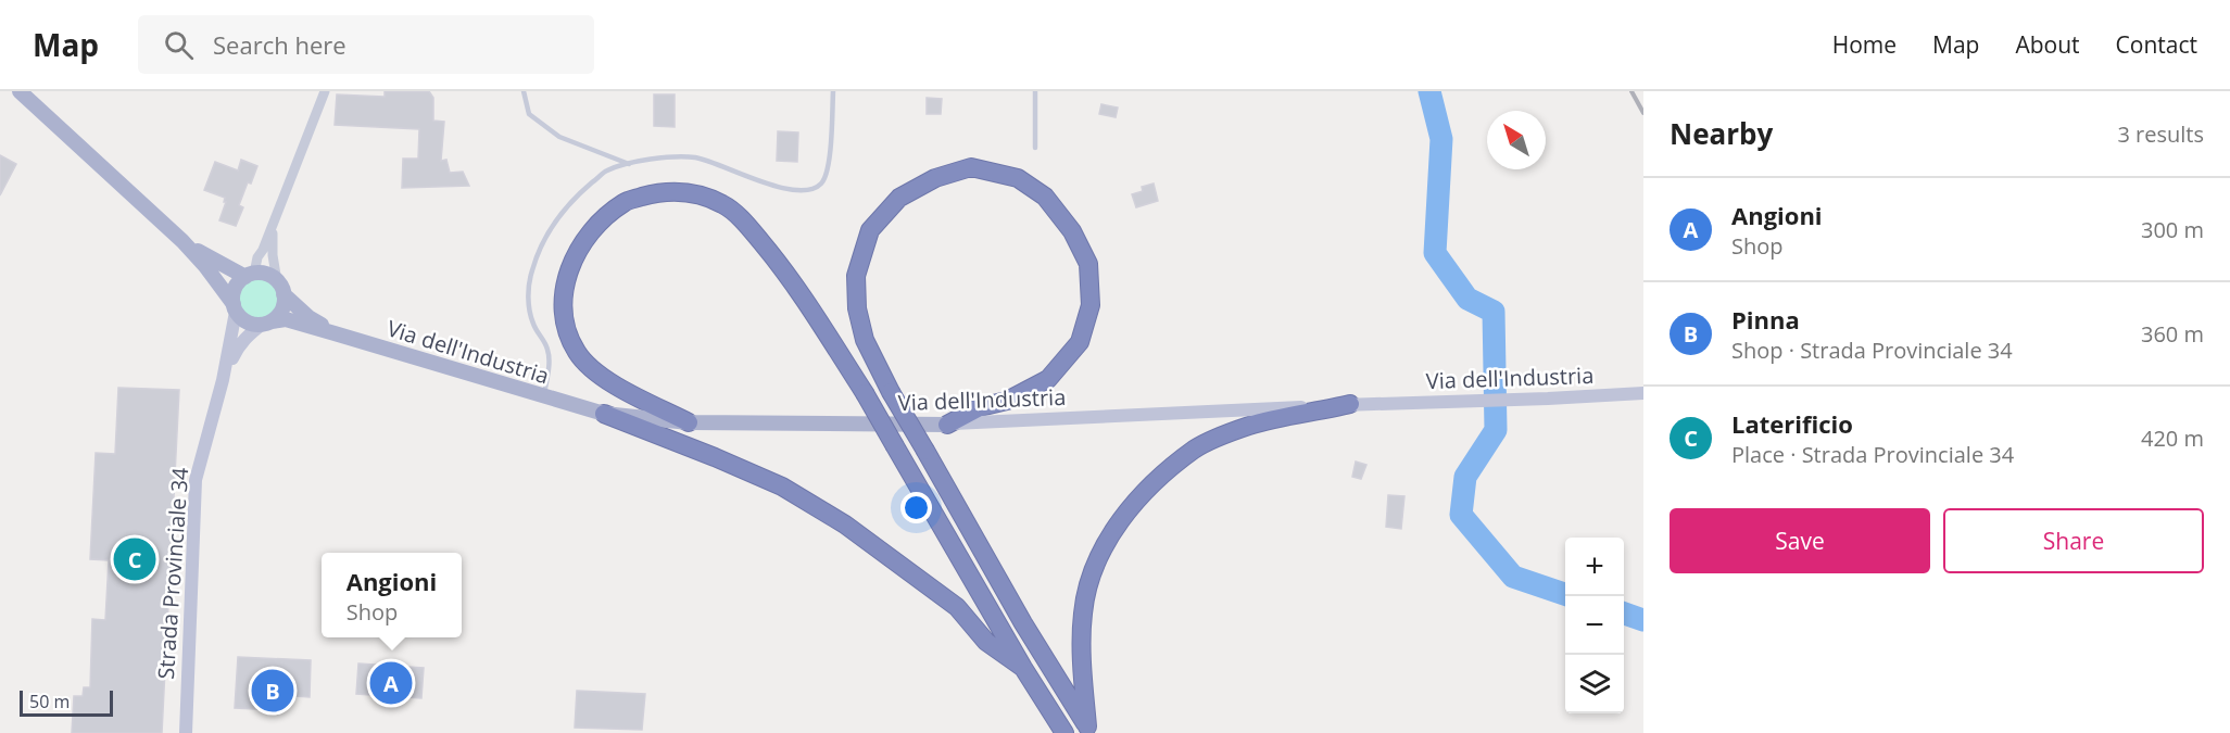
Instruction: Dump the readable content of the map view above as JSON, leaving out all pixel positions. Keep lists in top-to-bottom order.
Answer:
{
  "streets": {
    "main road": ["Via dell'Industria", "Strada Provinciale 34"]
  },
  "scale_bar": "50 m",
  "north": "top left",
  "page": {
    "header": "Map",
    "search": "Search here",
    "nav": [
      "Home",
      "Map",
      "About",
      "Contact"
    ],
    "heading": ["Nearby", "3 results"],
    "list": [
      {
        "mark": "A",
        "name": "Angioni",
        "note": "Shop",
        "value": "300 m"
      },
      {
        "mark": "B",
        "name": "Pinna",
        "note": "Shop · Strada Provinciale 34",
        "value": "360 m"
      },
      {
        "mark": "C",
        "name": "Laterificio",
        "note": "Place · Strada Provinciale 34",
        "value": "420 m"
      }
    ],
    "buttons": ["Save", "Share"],
    "pins": ["C", "A", "B"],
    "map_buttons": ["+", "−"],
    "popup": ["Angioni", "Shop"],
    "scale": "50 m"
  }
}
